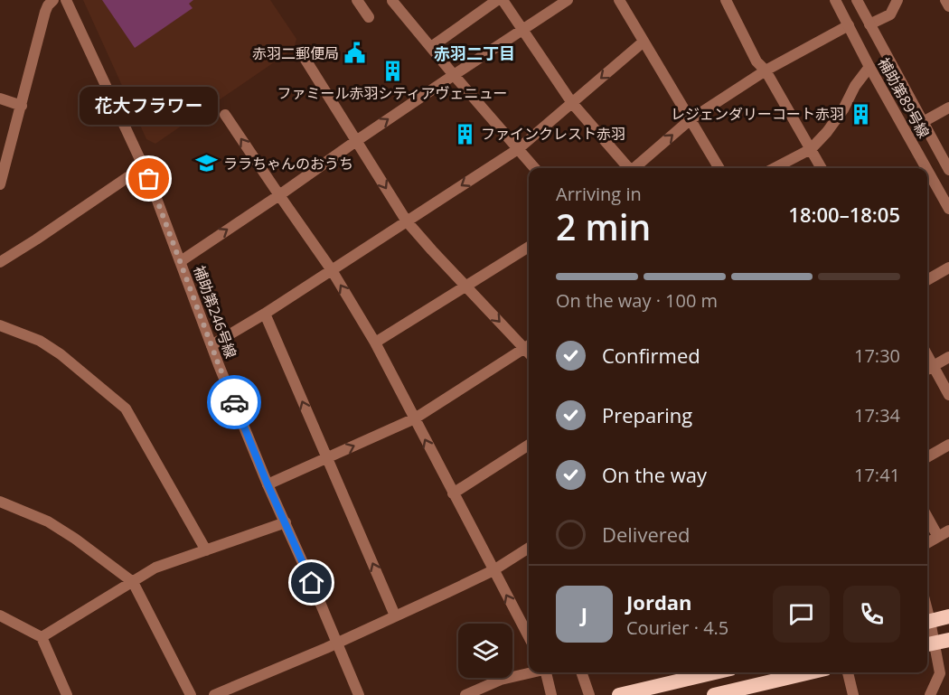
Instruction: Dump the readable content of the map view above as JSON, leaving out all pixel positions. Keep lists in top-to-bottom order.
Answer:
{
  "streets": {
    "street": ["補助第89号線", "補助第246号線"]
  },
  "districts": ["赤羽二丁目"],
  "places": {
    "public building": ["赤羽二郵便局"],
    "building": ["ファミール赤羽シティアヴェニュー", "レジェンダリーコート赤羽", "ファインクレスト赤羽"],
    "school or university": ["ララちゃんのおうち"],
    "other": ["花大フラワー"]
  },
  "page": {
    "bubble": "花大フラワー",
    "heading": ["2 min", "Arriving in", "18:00–18:05"],
    "panel": ["Jordan", "Courier · 4.5"],
    "bar": "On the way · 100 m",
    "list": [
      ["Confirmed", "17:30"],
      ["Preparing", "17:34"],
      ["On the way", "17:41"],
      "Delivered"
    ],
    "round": "J"
  }
}
